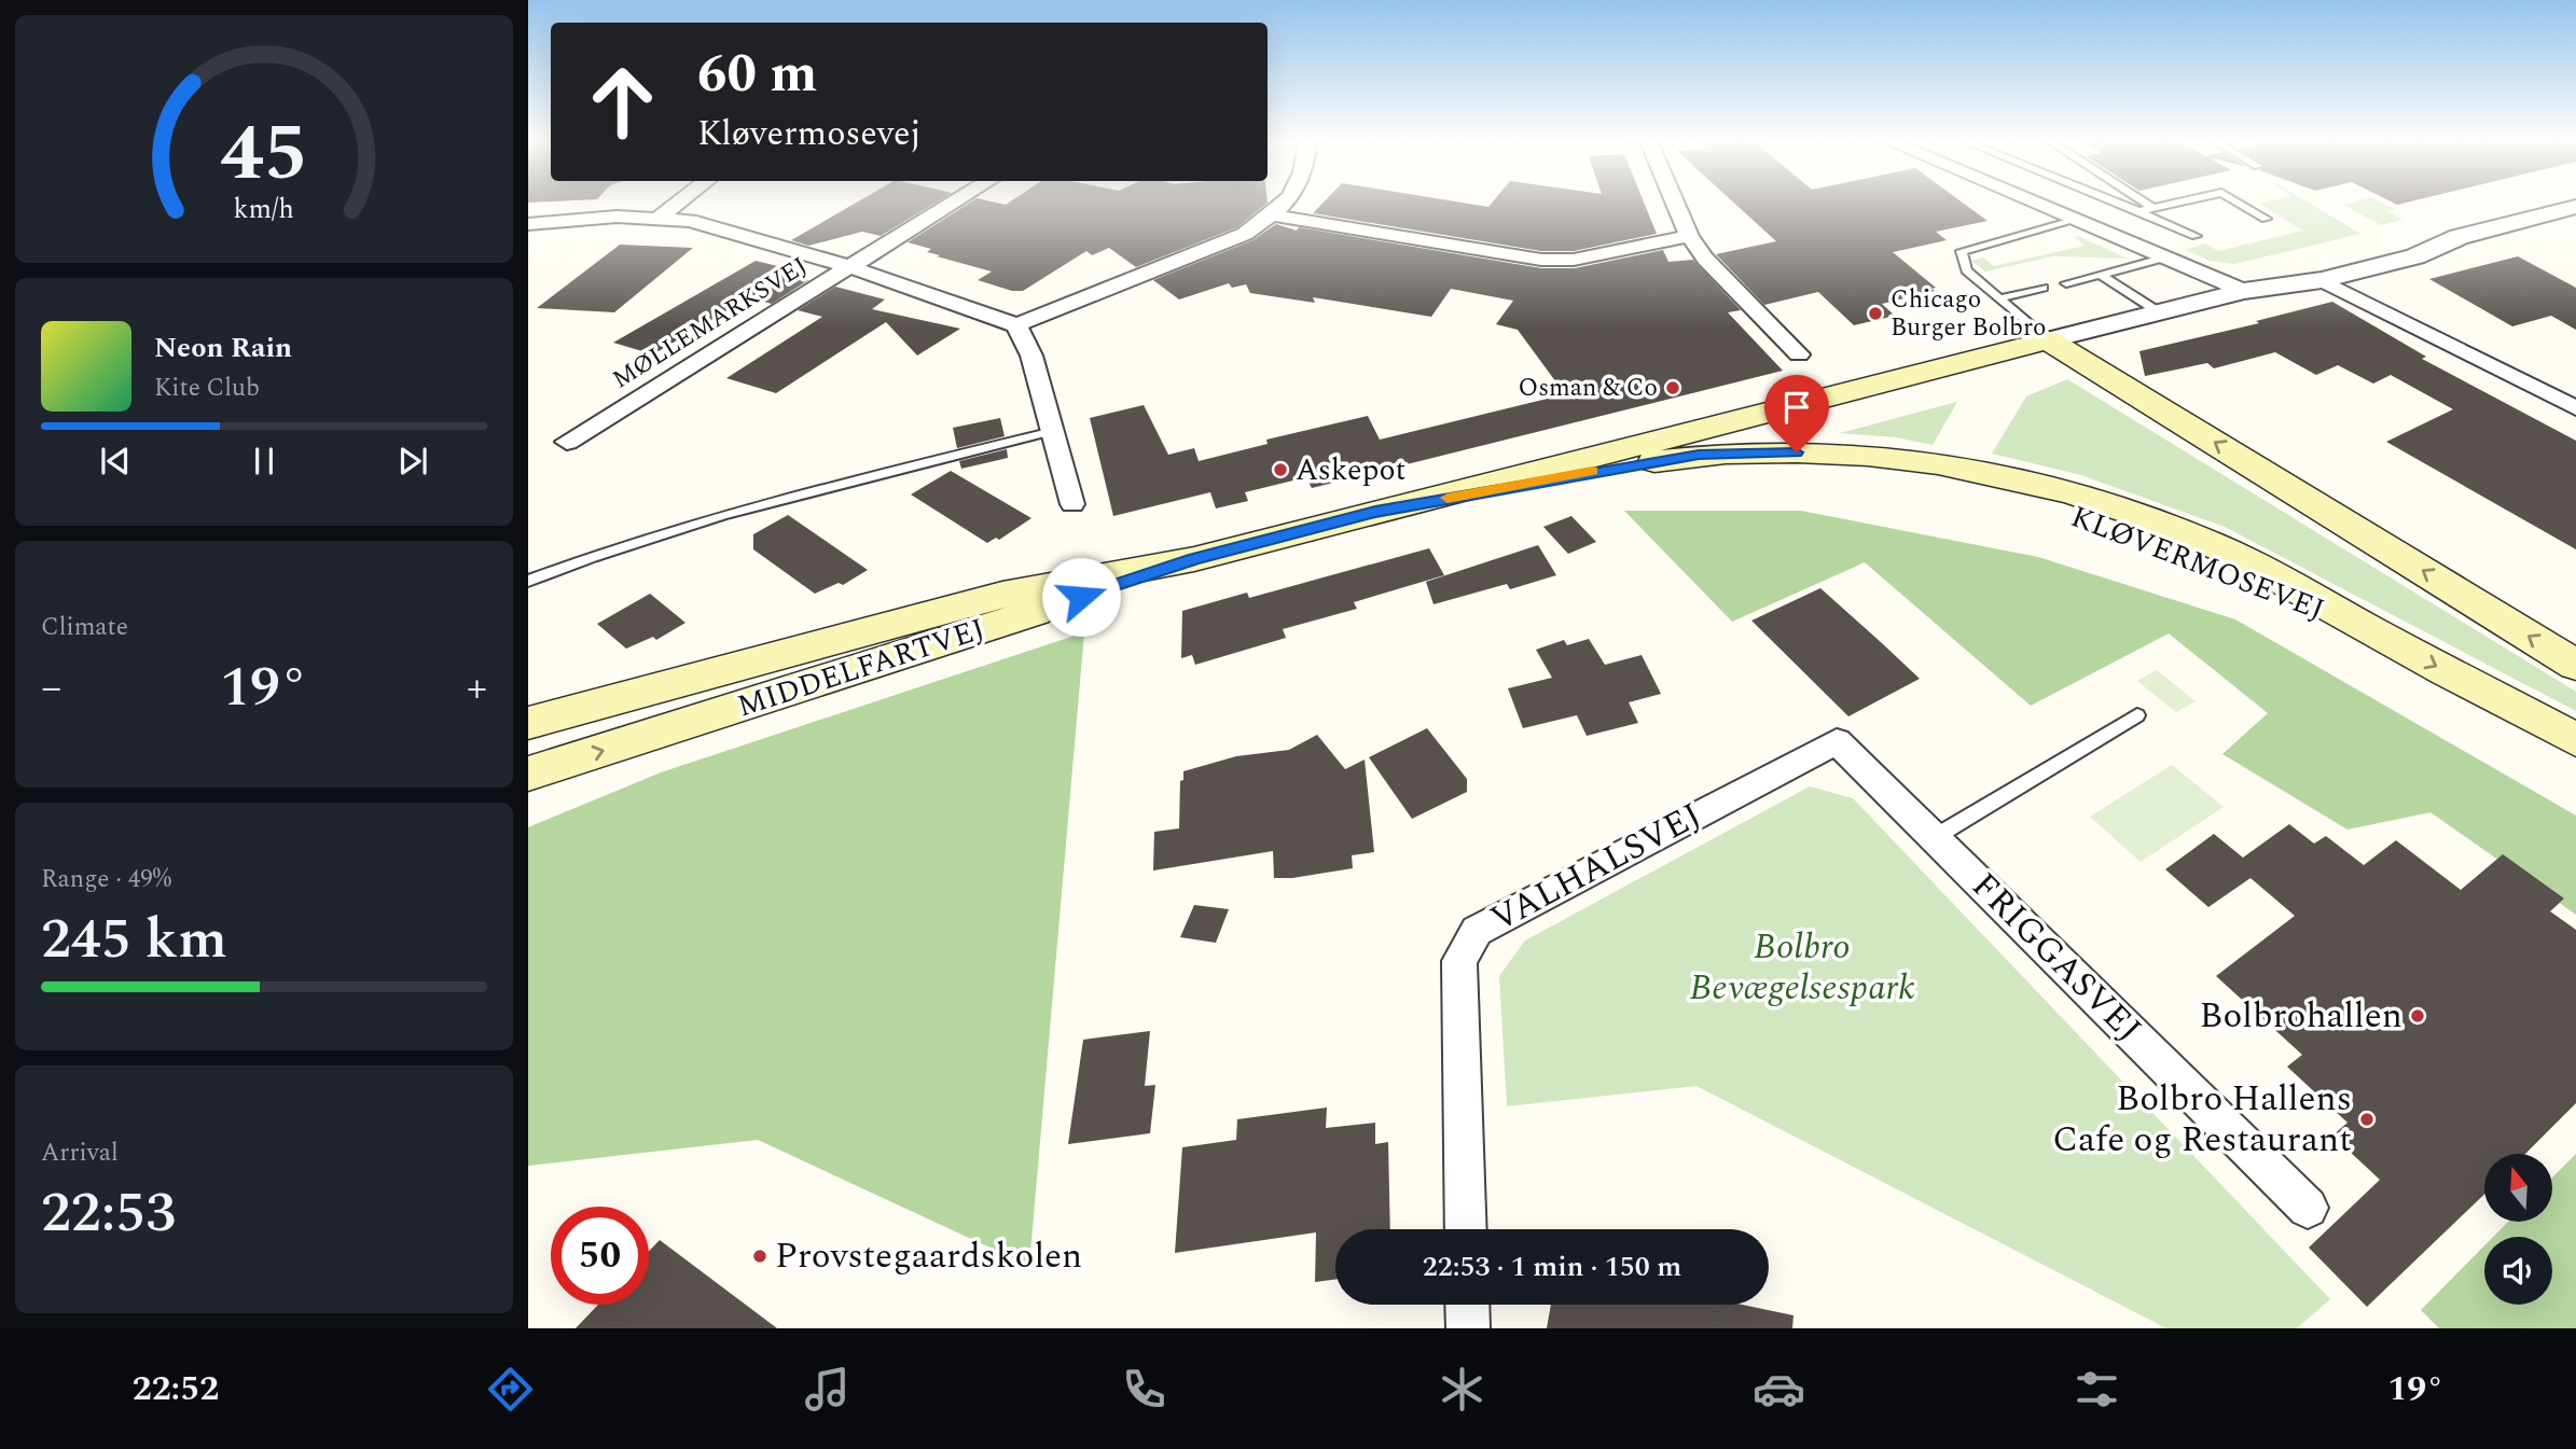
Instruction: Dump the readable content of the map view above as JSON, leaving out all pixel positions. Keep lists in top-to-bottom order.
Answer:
{
  "streets": {
    "main road": ["KLØVERMOSEVEJ", "MIDDELFARTVEJ"],
    "street": ["MØLLEMARKSVEJ", "VALHALSVEJ", "FRIGGASVEJ"]
  },
  "crossings": [
    ["KLØVERMOSEVEJ", "MIDDELFARTVEJ"],
    ["VALHALSVEJ", "FRIGGASVEJ"]
  ],
  "parks": ["Bolbro Bevægelsespark"],
  "places": [
    "Chicago Burger Bolbro",
    "Osman & Co",
    "Askepot",
    "Bolbrohallen",
    "Bolbro Hallens Cafe og Restaurant",
    "Provstegaardskolen"
  ],
  "north": "top",
  "page": {
    "turn": ["60 m", "Kløvermosevej"],
    "song": ["Neon Rain", "Kite Club"],
    "tile": [
      "Climate",
      ["Range · 49%", "245 km"],
      ["Arrival", "22:53"]
    ],
    "heat": ["−", "19°", "+"],
    "limit": "50",
    "trip": "22:53 · 1 min · 150 m",
    "tabs": ["22:52", "19°"],
    "gauge": ["45", "km/h"]
  }
}
